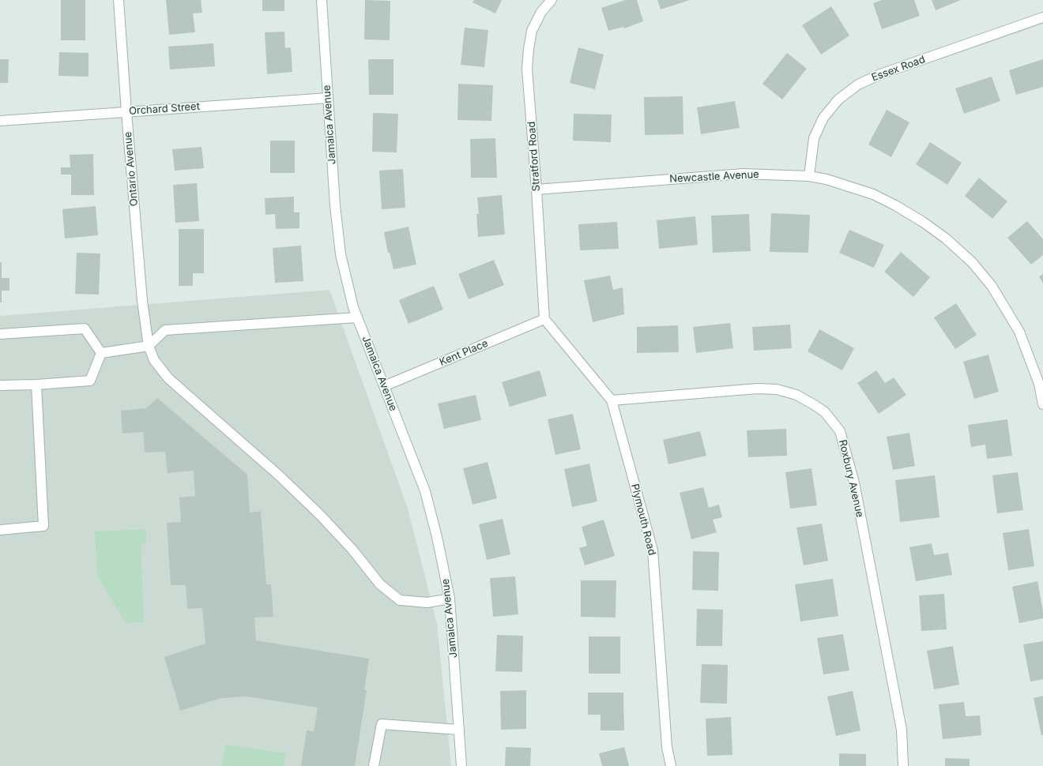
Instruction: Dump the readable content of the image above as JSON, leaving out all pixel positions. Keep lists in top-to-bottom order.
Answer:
{
  "streets": {
    "street": [
      "Essex Road",
      "Orchard Street",
      "Jamaica Avenue",
      "Stratford Road",
      "Ontario Avenue",
      "Newcastle Avenue",
      "Kent Place",
      "Roxbury Avenue",
      "Plymouth Road"
    ]
  },
  "crossings": [
    ["Essex Road", "Newcastle Avenue"],
    ["Orchard Street", "Jamaica Avenue"],
    ["Orchard Street", "Ontario Avenue"],
    ["Jamaica Avenue", "Ontario Avenue"],
    ["Jamaica Avenue", "Kent Place"],
    ["Stratford Road", "Newcastle Avenue"],
    ["Stratford Road", "Kent Place"],
    ["Stratford Road", "Plymouth Road"],
    ["Kent Place", "Plymouth Road"],
    ["Roxbury Avenue", "Plymouth Road"]
  ]
}
